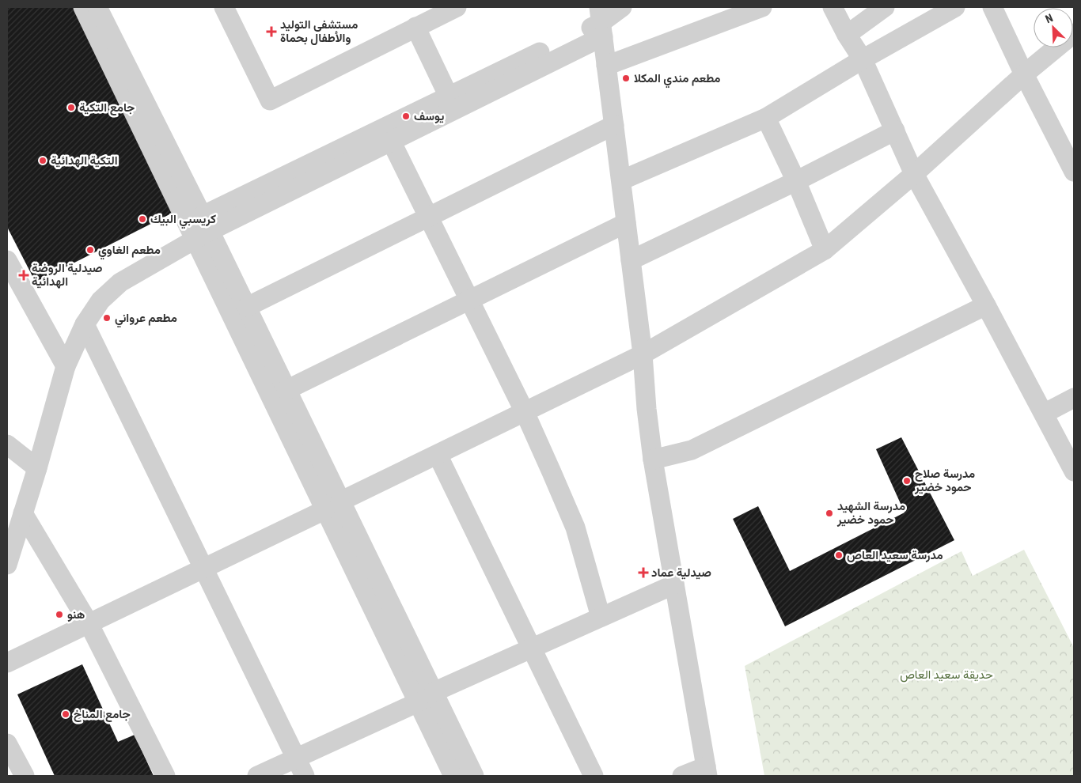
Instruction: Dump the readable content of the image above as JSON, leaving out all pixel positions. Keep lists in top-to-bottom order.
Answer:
{
  "parks": ["حديقة سعيد العاص"],
  "places": {
    "health": ["مستشفى التوليد والأطفال بحماة", "صيدلية الروضة الهدائية", "صيدلية عماد"],
    "other": [
      "مطعم مندي المكلا",
      "جامع التكية",
      "يوسف",
      "التكية الهدائية",
      "كريسبي البيك",
      "مطعم الغاوي",
      "مطعم عرواني",
      "مدرسة صلاح حمود خضير",
      "مدرسة الشهيد حمود خضير",
      "مدرسة سعيد العاص",
      "هنو",
      "جامع المناخ"
    ]
  },
  "north": "top left"
}
